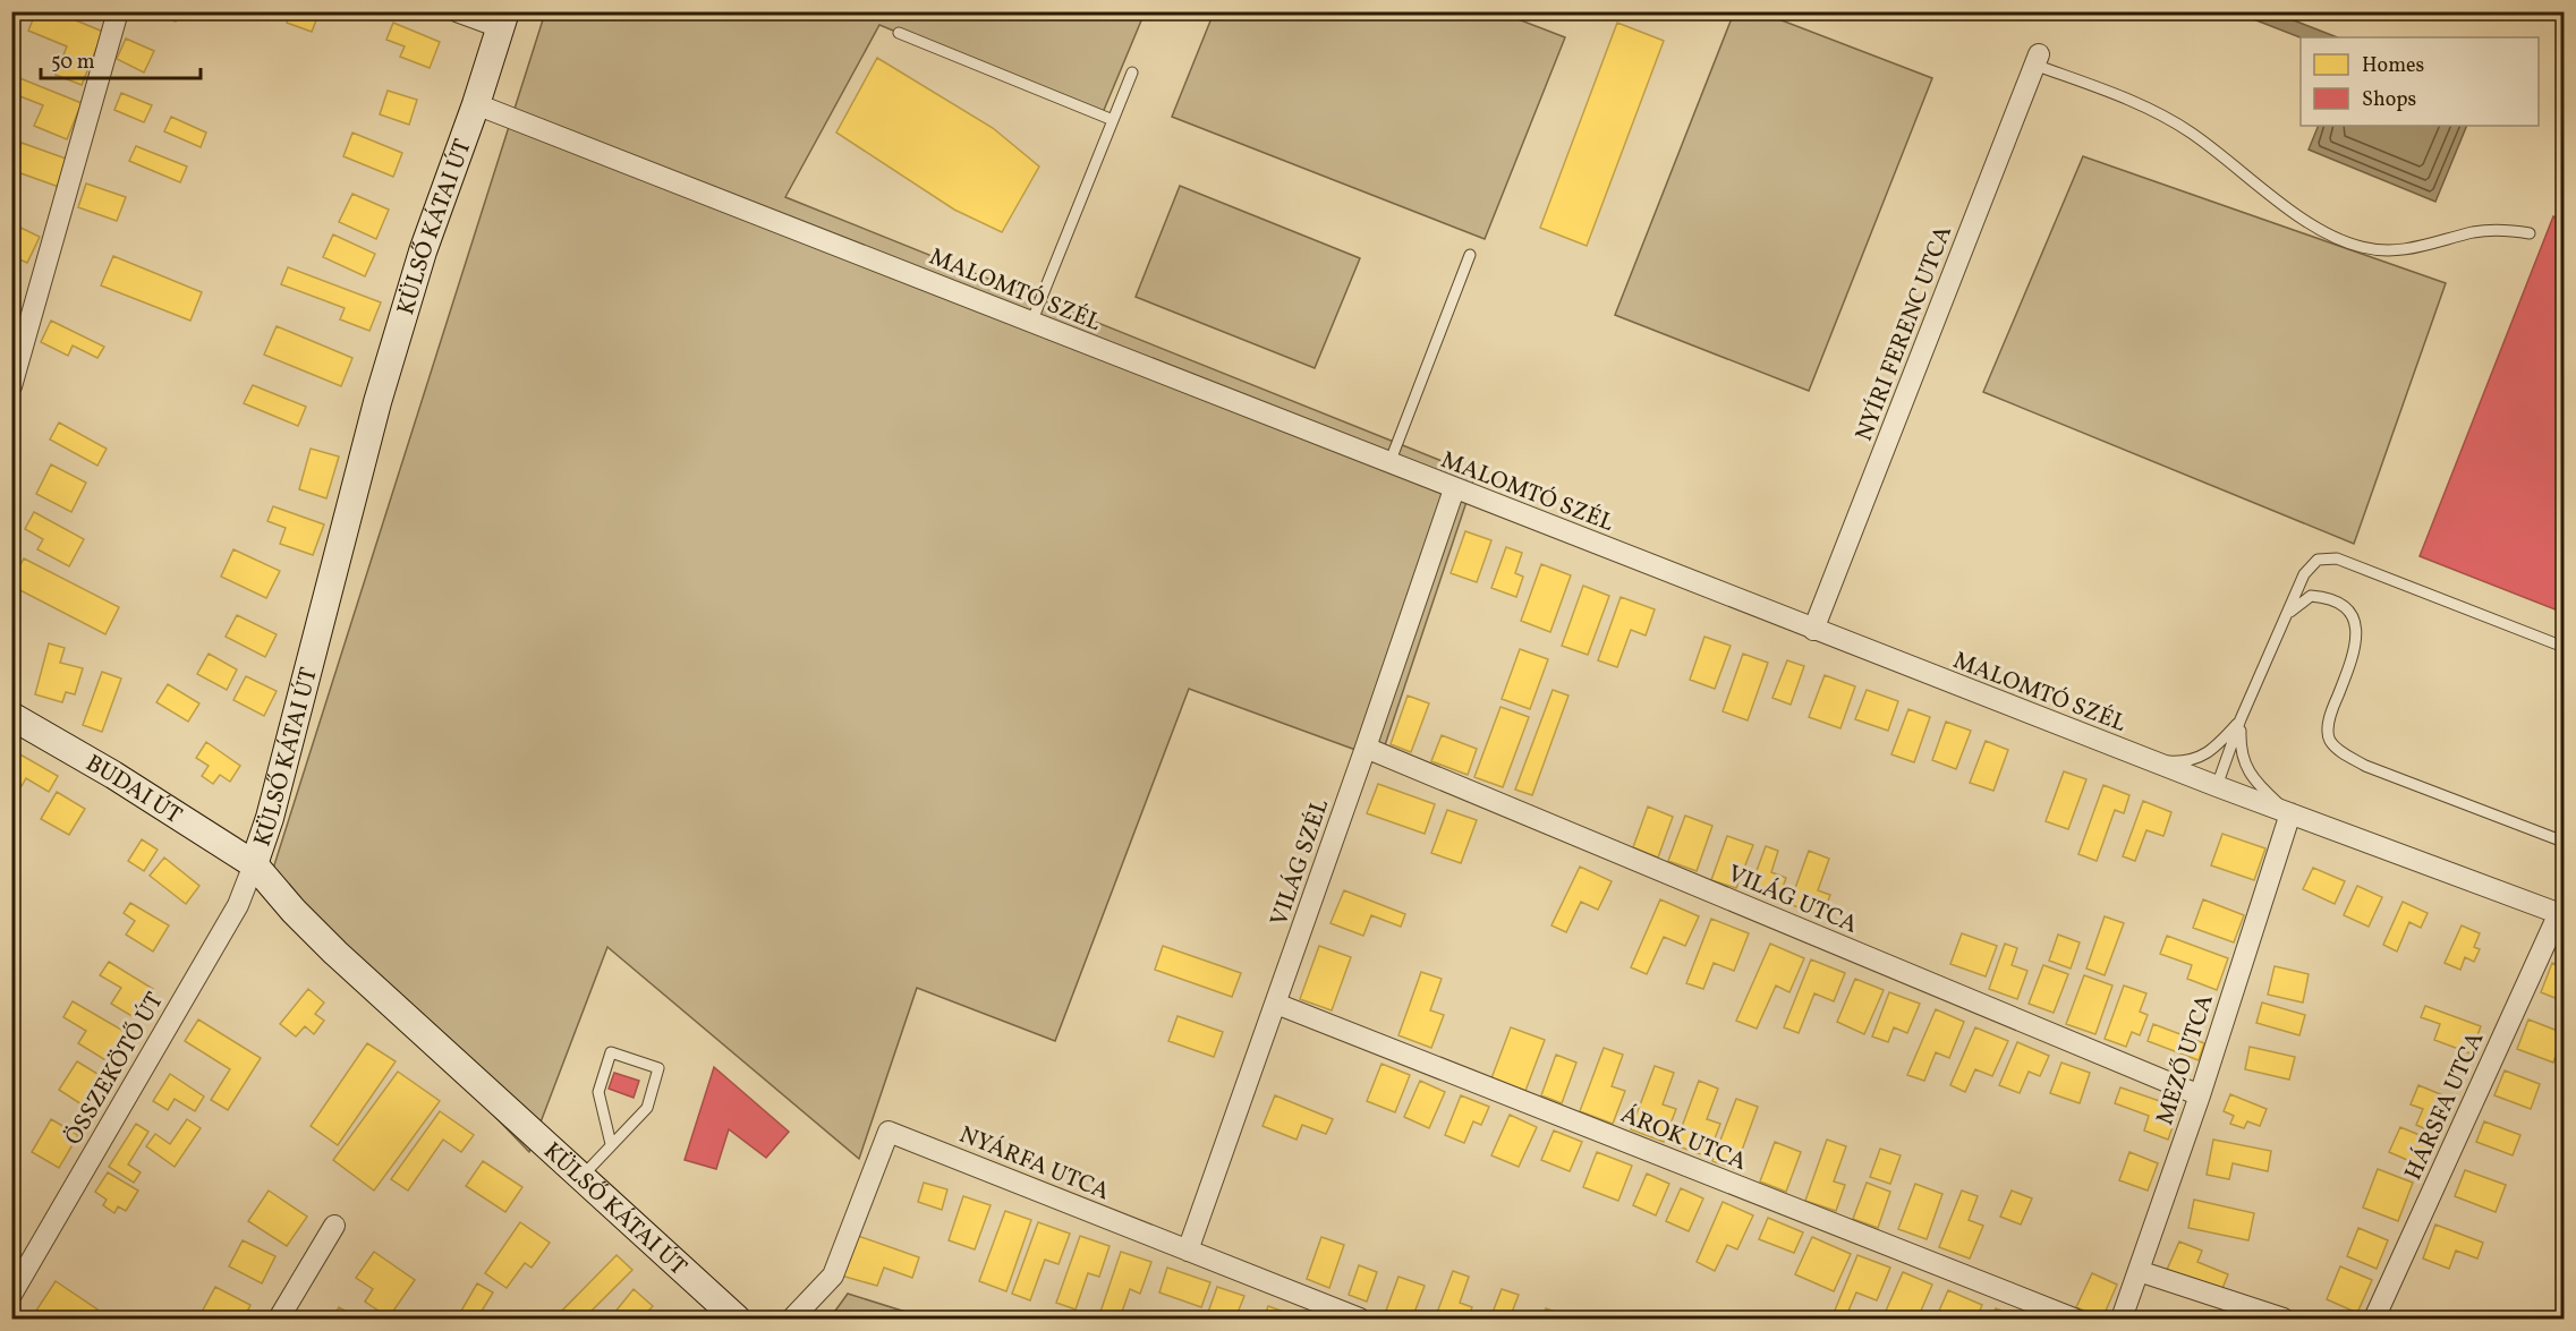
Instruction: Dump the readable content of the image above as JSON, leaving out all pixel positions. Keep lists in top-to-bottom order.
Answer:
{
  "streets": {
    "main road": ["KÜLSŐ KÁTAI ÚT", "BUDAI ÚT"],
    "street": [
      "MALOMTÓ SZÉL",
      "NYÍRI FERENC UTCA",
      "VILÁG SZÉL",
      "VILÁG UTCA",
      "MEZŐ UTCA",
      "ÖSSZEKÖTŐ ÚT",
      "HÁRSFA UTCA",
      "ÁROK UTCA",
      "NYÁRFA UTCA"
    ]
  },
  "crossings": [
    ["KÜLSŐ KÁTAI ÚT", "MALOMTÓ SZÉL"],
    ["KÜLSŐ KÁTAI ÚT", "BUDAI ÚT"],
    ["KÜLSŐ KÁTAI ÚT", "ÖSSZEKÖTŐ ÚT"],
    ["MALOMTÓ SZÉL", "NYÍRI FERENC UTCA"],
    ["MALOMTÓ SZÉL", "VILÁG SZÉL"],
    ["MALOMTÓ SZÉL", "MEZŐ UTCA"],
    ["MALOMTÓ SZÉL", "HÁRSFA UTCA"],
    ["BUDAI ÚT", "ÖSSZEKÖTŐ ÚT"],
    ["VILÁG SZÉL", "VILÁG UTCA"],
    ["VILÁG SZÉL", "ÁROK UTCA"],
    ["VILÁG SZÉL", "NYÁRFA UTCA"],
    ["VILÁG UTCA", "MEZŐ UTCA"]
  ],
  "legend": ["Homes", "Shops"],
  "scale_bar": "50 m"
}
